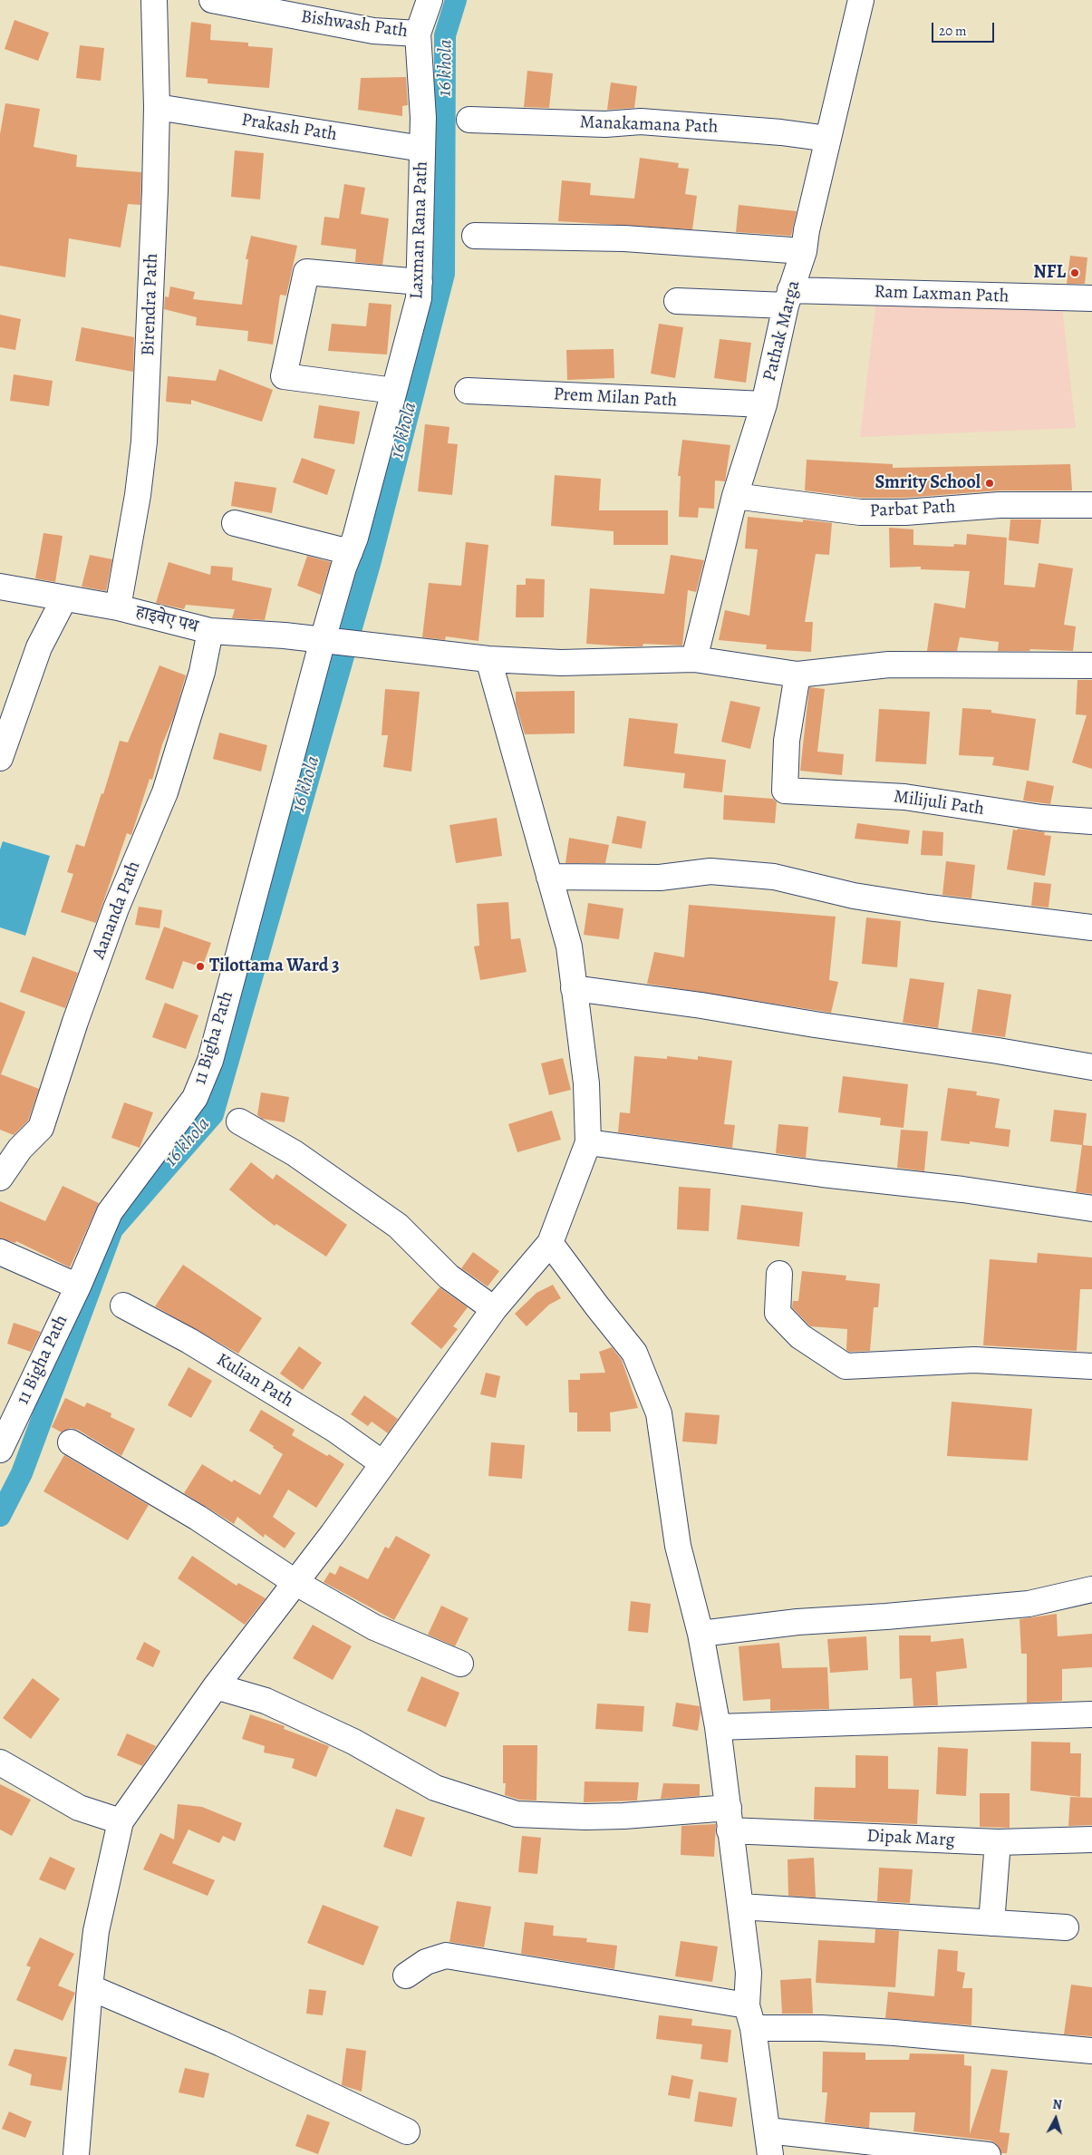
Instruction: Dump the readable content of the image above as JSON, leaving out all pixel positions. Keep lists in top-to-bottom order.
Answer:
{
  "streets": {
    "street": [
      "Bishwash Path",
      "Manakamana Path",
      "Prakash Path",
      "Laxman Rana Path",
      "Ram Laxman Path",
      "Birendra Path",
      "Pathak Marga",
      "Prem Milan Path",
      "Parbat Path",
      "हाइवेए पथ",
      "Milijuli Path",
      "Aananda Path",
      "11 Bigha Path",
      "Kulian Path",
      "Dipak Marg"
    ]
  },
  "crossings": [
    ["Bishwash Path", "Laxman Rana Path"],
    ["Manakamana Path", "Pathak Marga"],
    ["Prakash Path", "Laxman Rana Path"],
    ["Prakash Path", "Birendra Path"],
    ["Laxman Rana Path", "हाइवेए पथ"],
    ["Laxman Rana Path", "11 Bigha Path"],
    ["Ram Laxman Path", "Pathak Marga"],
    ["Birendra Path", "हाइवेए पथ"],
    ["Pathak Marga", "Prem Milan Path"],
    ["Pathak Marga", "Parbat Path"],
    ["Pathak Marga", "हाइवेए पथ"],
    ["हाइवेए पथ", "Milijuli Path"],
    ["हाइवेए पथ", "Aananda Path"],
    ["हाइवेए पथ", "11 Bigha Path"]
  ],
  "water": ["16 khola"],
  "places": ["NFL", "Smrity School", "Tilottama Ward 3"],
  "scale_bar": "20 m",
  "north": "top"
}
